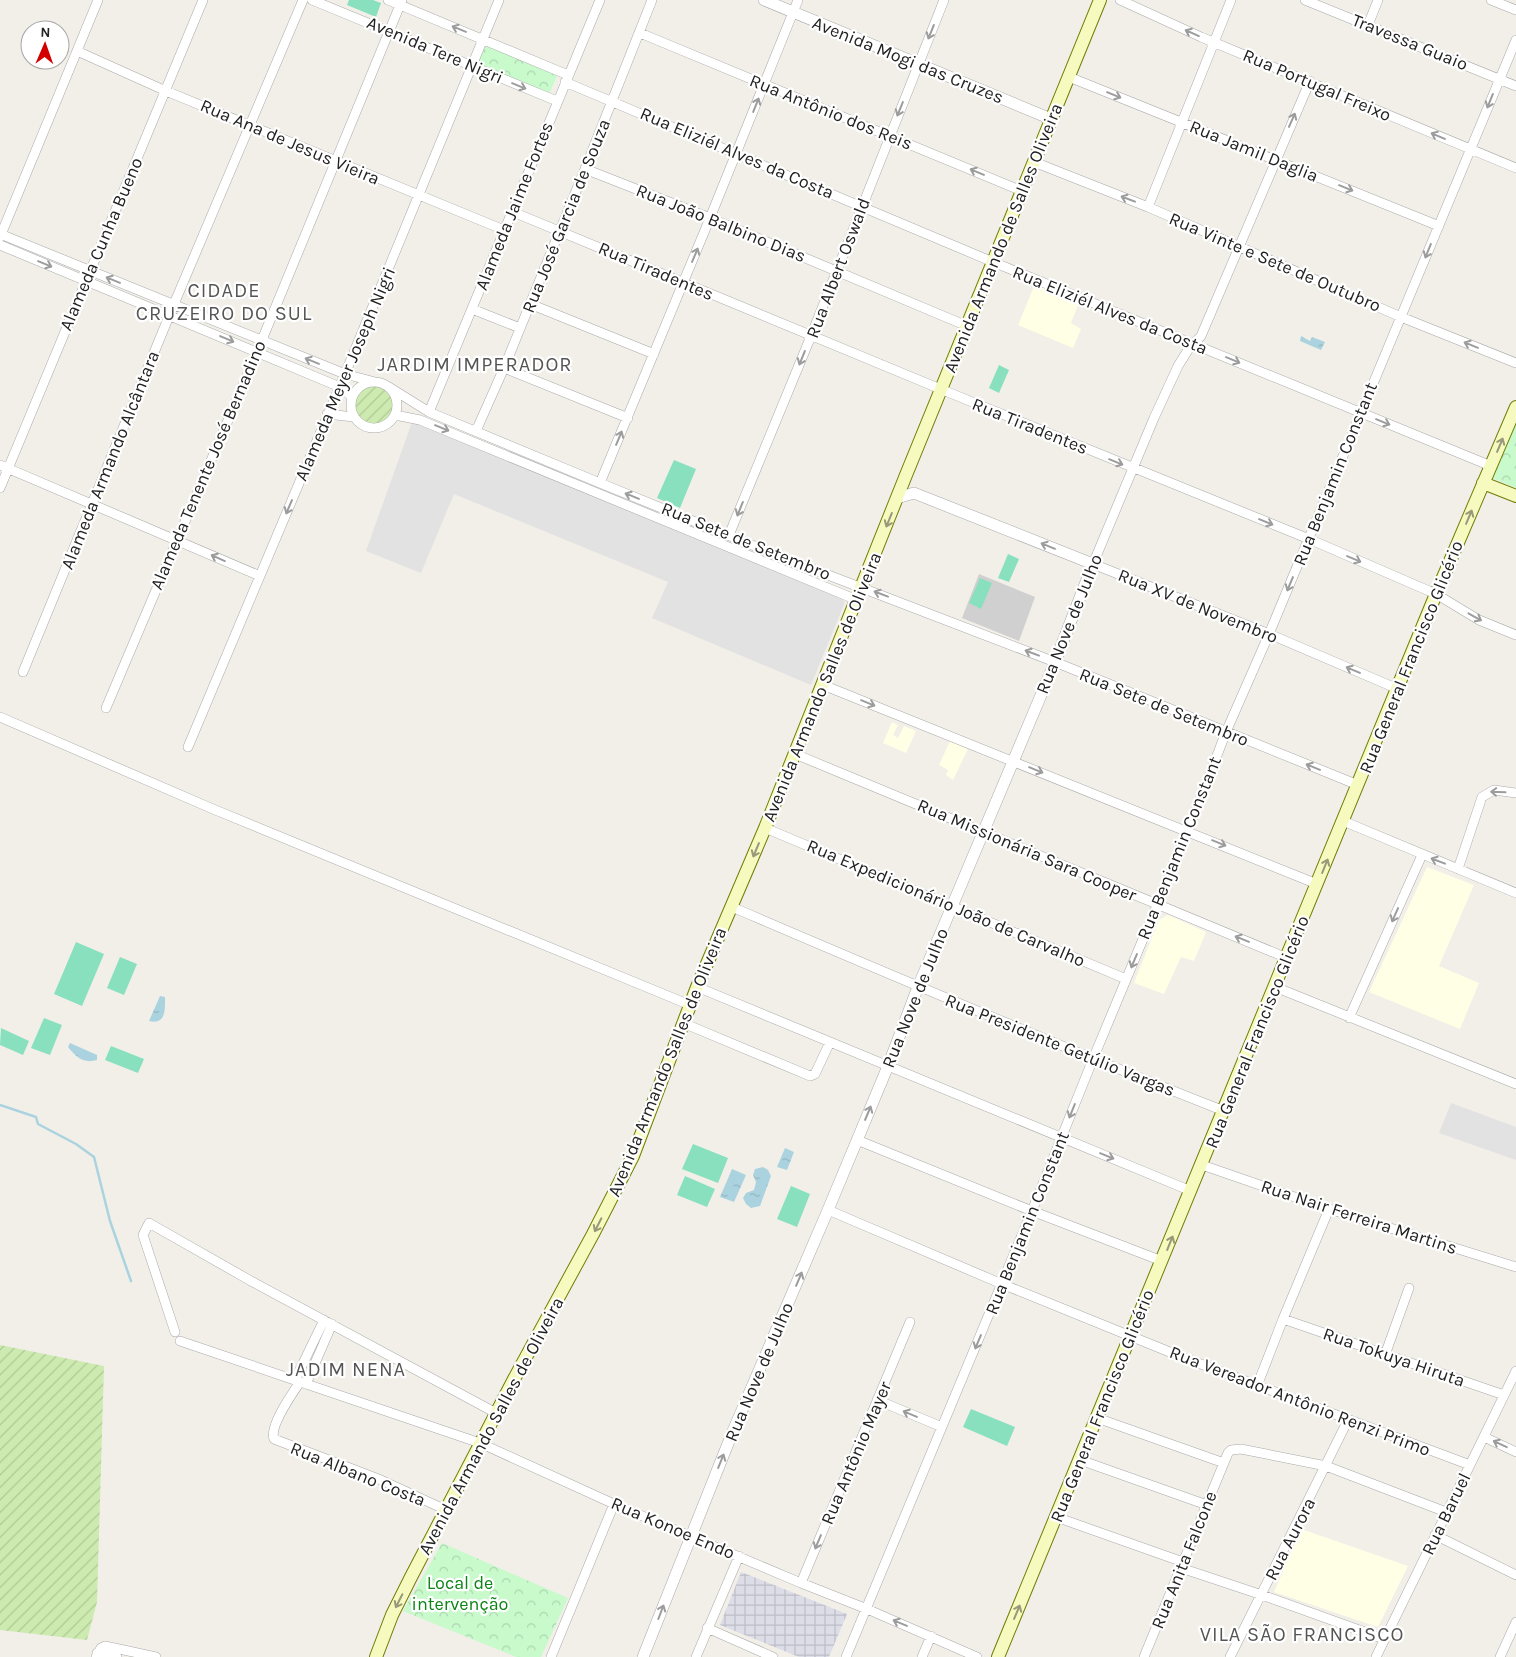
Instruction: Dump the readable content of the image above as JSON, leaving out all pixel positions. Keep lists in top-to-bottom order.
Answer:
{
  "streets": {
    "main road": ["Avenida Armando de Salles Oliveira", "Rua General Francisco Glicério", "Avenida Armando Salles de Oliveira"],
    "street": [
      "Travessa Guaio",
      "Avenida Tere Nigri",
      "Avenida Mogi das Cruzes",
      "Rua Portugal Freixo",
      "Rua Antônio dos Reis",
      "Rua Ana de Jesus Vieira",
      "Rua Jamil Daglia",
      "Rua Eliziél Alves da Costa",
      "Alameda Jaime Fortes",
      "Rua José Garcia de Souza",
      "Rua João Balbino Dias",
      "Alameda Cunha Bueno",
      "Rua Vinte e Sete de Outubro",
      "Rua Albert Oswald",
      "Rua Tiradentes",
      "Alameda Meyer Joseph Nigri",
      "Alameda Armando Alcântara",
      "Alameda Tenente José Bernadino",
      "Rua Benjamin Constant",
      "Rua Sete de Setembro",
      "Rua XV de Novembro",
      "Rua Nove de Julho",
      "Rua Missionária Sara Cooper",
      "Rua Expedicionário João de Carvalho",
      "Rua Presidente Getúlio Vargas",
      "Rua Nair Ferreira Martins",
      "Rua Tokuya Hiruta",
      "Rua Vereador Antônio Renzi Primo",
      "Rua Antônio Mayer",
      "Rua Albano Costa",
      "Rua Baruel",
      "Rua Konoe Endo",
      "Rua Aurora",
      "Rua Anita Falcone"
    ]
  },
  "crossings": [
    ["Travessa Guaio", "Rua Benjamin Constant"],
    ["Avenida Tere Nigri", "Rua Eliziél Alves da Costa"],
    ["Avenida Tere Nigri", "Alameda Jaime Fortes"],
    ["Avenida Tere Nigri", "Alameda Meyer Joseph Nigri"],
    ["Avenida Tere Nigri", "Alameda Tenente José Bernadino"],
    ["Avenida Mogi das Cruzes", "Avenida Armando de Salles Oliveira"],
    ["Avenida Mogi das Cruzes", "Rua Albert Oswald"],
    ["Rua Portugal Freixo", "Rua Benjamin Constant"],
    ["Rua Portugal Freixo", "Rua Nove de Julho"],
    ["Rua Antônio dos Reis", "Rua José Garcia de Souza"],
    ["Rua Antônio dos Reis", "Avenida Armando de Salles Oliveira"],
    ["Rua Antônio dos Reis", "Rua Albert Oswald"],
    ["Rua Ana de Jesus Vieira", "Alameda Jaime Fortes"],
    ["Rua Ana de Jesus Vieira", "Alameda Cunha Bueno"],
    ["Rua Ana de Jesus Vieira", "Alameda Meyer Joseph Nigri"],
    ["Rua Ana de Jesus Vieira", "Alameda Armando Alcântara"],
    ["Rua Ana de Jesus Vieira", "Alameda Tenente José Bernadino"],
    ["Rua Jamil Daglia", "Avenida Armando de Salles Oliveira"],
    ["Rua Jamil Daglia", "Rua Benjamin Constant"],
    ["Rua Jamil Daglia", "Rua Nove de Julho"],
    ["Rua Eliziél Alves da Costa", "Alameda Jaime Fortes"],
    ["Rua Eliziél Alves da Costa", "Rua José Garcia de Souza"],
    ["Rua Eliziél Alves da Costa", "Avenida Armando de Salles Oliveira"],
    ["Rua Eliziél Alves da Costa", "Rua Albert Oswald"],
    ["Rua Eliziél Alves da Costa", "Rua Benjamin Constant"],
    ["Rua Eliziél Alves da Costa", "Rua Nove de Julho"],
    ["Rua Eliziél Alves da Costa", "Rua General Francisco Glicério"],
    ["Alameda Jaime Fortes", "Rua Tiradentes"],
    ["Alameda Jaime Fortes", "Rua Sete de Setembro"],
    ["Rua José Garcia de Souza", "Rua João Balbino Dias"],
    ["Rua José Garcia de Souza", "Rua Tiradentes"],
    ["Rua José Garcia de Souza", "Rua Sete de Setembro"],
    ["Rua João Balbino Dias", "Avenida Armando de Salles Oliveira"],
    ["Rua João Balbino Dias", "Rua Albert Oswald"],
    ["Avenida Armando de Salles Oliveira", "Rua Vinte e Sete de Outubro"],
    ["Avenida Armando de Salles Oliveira", "Rua Tiradentes"],
    ["Avenida Armando de Salles Oliveira", "Avenida Armando Salles de Oliveira"],
    ["Rua Vinte e Sete de Outubro", "Rua Benjamin Constant"],
    ["Rua Vinte e Sete de Outubro", "Rua Nove de Julho"],
    ["Rua Albert Oswald", "Rua Tiradentes"],
    ["Rua Albert Oswald", "Rua Sete de Setembro"],
    ["Rua Tiradentes", "Rua Benjamin Constant"],
    ["Rua Tiradentes", "Rua Nove de Julho"],
    ["Rua Tiradentes", "Rua General Francisco Glicério"],
    ["Rua Benjamin Constant", "Rua Sete de Setembro"],
    ["Rua Benjamin Constant", "Rua XV de Novembro"],
    ["Rua Benjamin Constant", "Rua Missionária Sara Cooper"],
    ["Rua Benjamin Constant", "Rua Expedicionário João de Carvalho"],
    ["Rua Benjamin Constant", "Rua Presidente Getúlio Vargas"],
    ["Rua Benjamin Constant", "Rua Vereador Antônio Renzi Primo"],
    ["Rua Benjamin Constant", "Rua Konoe Endo"],
    ["Rua Sete de Setembro", "Rua Nove de Julho"],
    ["Rua Sete de Setembro", "Rua General Francisco Glicério"],
    ["Rua Sete de Setembro", "Avenida Armando Salles de Oliveira"],
    ["Rua XV de Novembro", "Rua Nove de Julho"],
    ["Rua XV de Novembro", "Rua General Francisco Glicério"],
    ["Rua Nove de Julho", "Rua Missionária Sara Cooper"],
    ["Rua Nove de Julho", "Rua Expedicionário João de Carvalho"],
    ["Rua Nove de Julho", "Rua Presidente Getúlio Vargas"],
    ["Rua Nove de Julho", "Rua Vereador Antônio Renzi Primo"],
    ["Rua Nove de Julho", "Rua Konoe Endo"],
    ["Rua General Francisco Glicério", "Rua Missionária Sara Cooper"],
    ["Rua General Francisco Glicério", "Rua Presidente Getúlio Vargas"],
    ["Rua General Francisco Glicério", "Rua Nair Ferreira Martins"],
    ["Rua General Francisco Glicério", "Rua Vereador Antônio Renzi Primo"],
    ["Avenida Armando Salles de Oliveira", "Rua Missionária Sara Cooper"],
    ["Avenida Armando Salles de Oliveira", "Rua Expedicionário João de Carvalho"],
    ["Avenida Armando Salles de Oliveira", "Rua Presidente Getúlio Vargas"],
    ["Avenida Armando Salles de Oliveira", "Rua Albano Costa"],
    ["Avenida Armando Salles de Oliveira", "Rua Konoe Endo"],
    ["Rua Tokuya Hiruta", "Rua Baruel"],
    ["Rua Vereador Antônio Renzi Primo", "Rua Baruel"],
    ["Rua Vereador Antônio Renzi Primo", "Rua Aurora"],
    ["Rua Antônio Mayer", "Rua Konoe Endo"],
    ["Rua Albano Costa", "Rua Konoe Endo"]
  ],
  "one_way": [
    "Rua Portugal Freixo",
    "Rua Jamil Daglia",
    "Rua Vinte e Sete de Outubro",
    "Rua Albert Oswald",
    "Rua Tiradentes",
    "Rua XV de Novembro",
    "Rua General Francisco Glicério",
    "Avenida Armando Salles de Oliveira",
    "Rua Antônio Mayer"
  ],
  "districts": [
    "CIDADE CRUZEIRO DO SUL",
    "JARDIM IMPERADOR",
    "JADIM NENA",
    "VILA SÃO FRANCISCO"
  ],
  "parks": ["Local de intervenção"],
  "north": "top"
}
